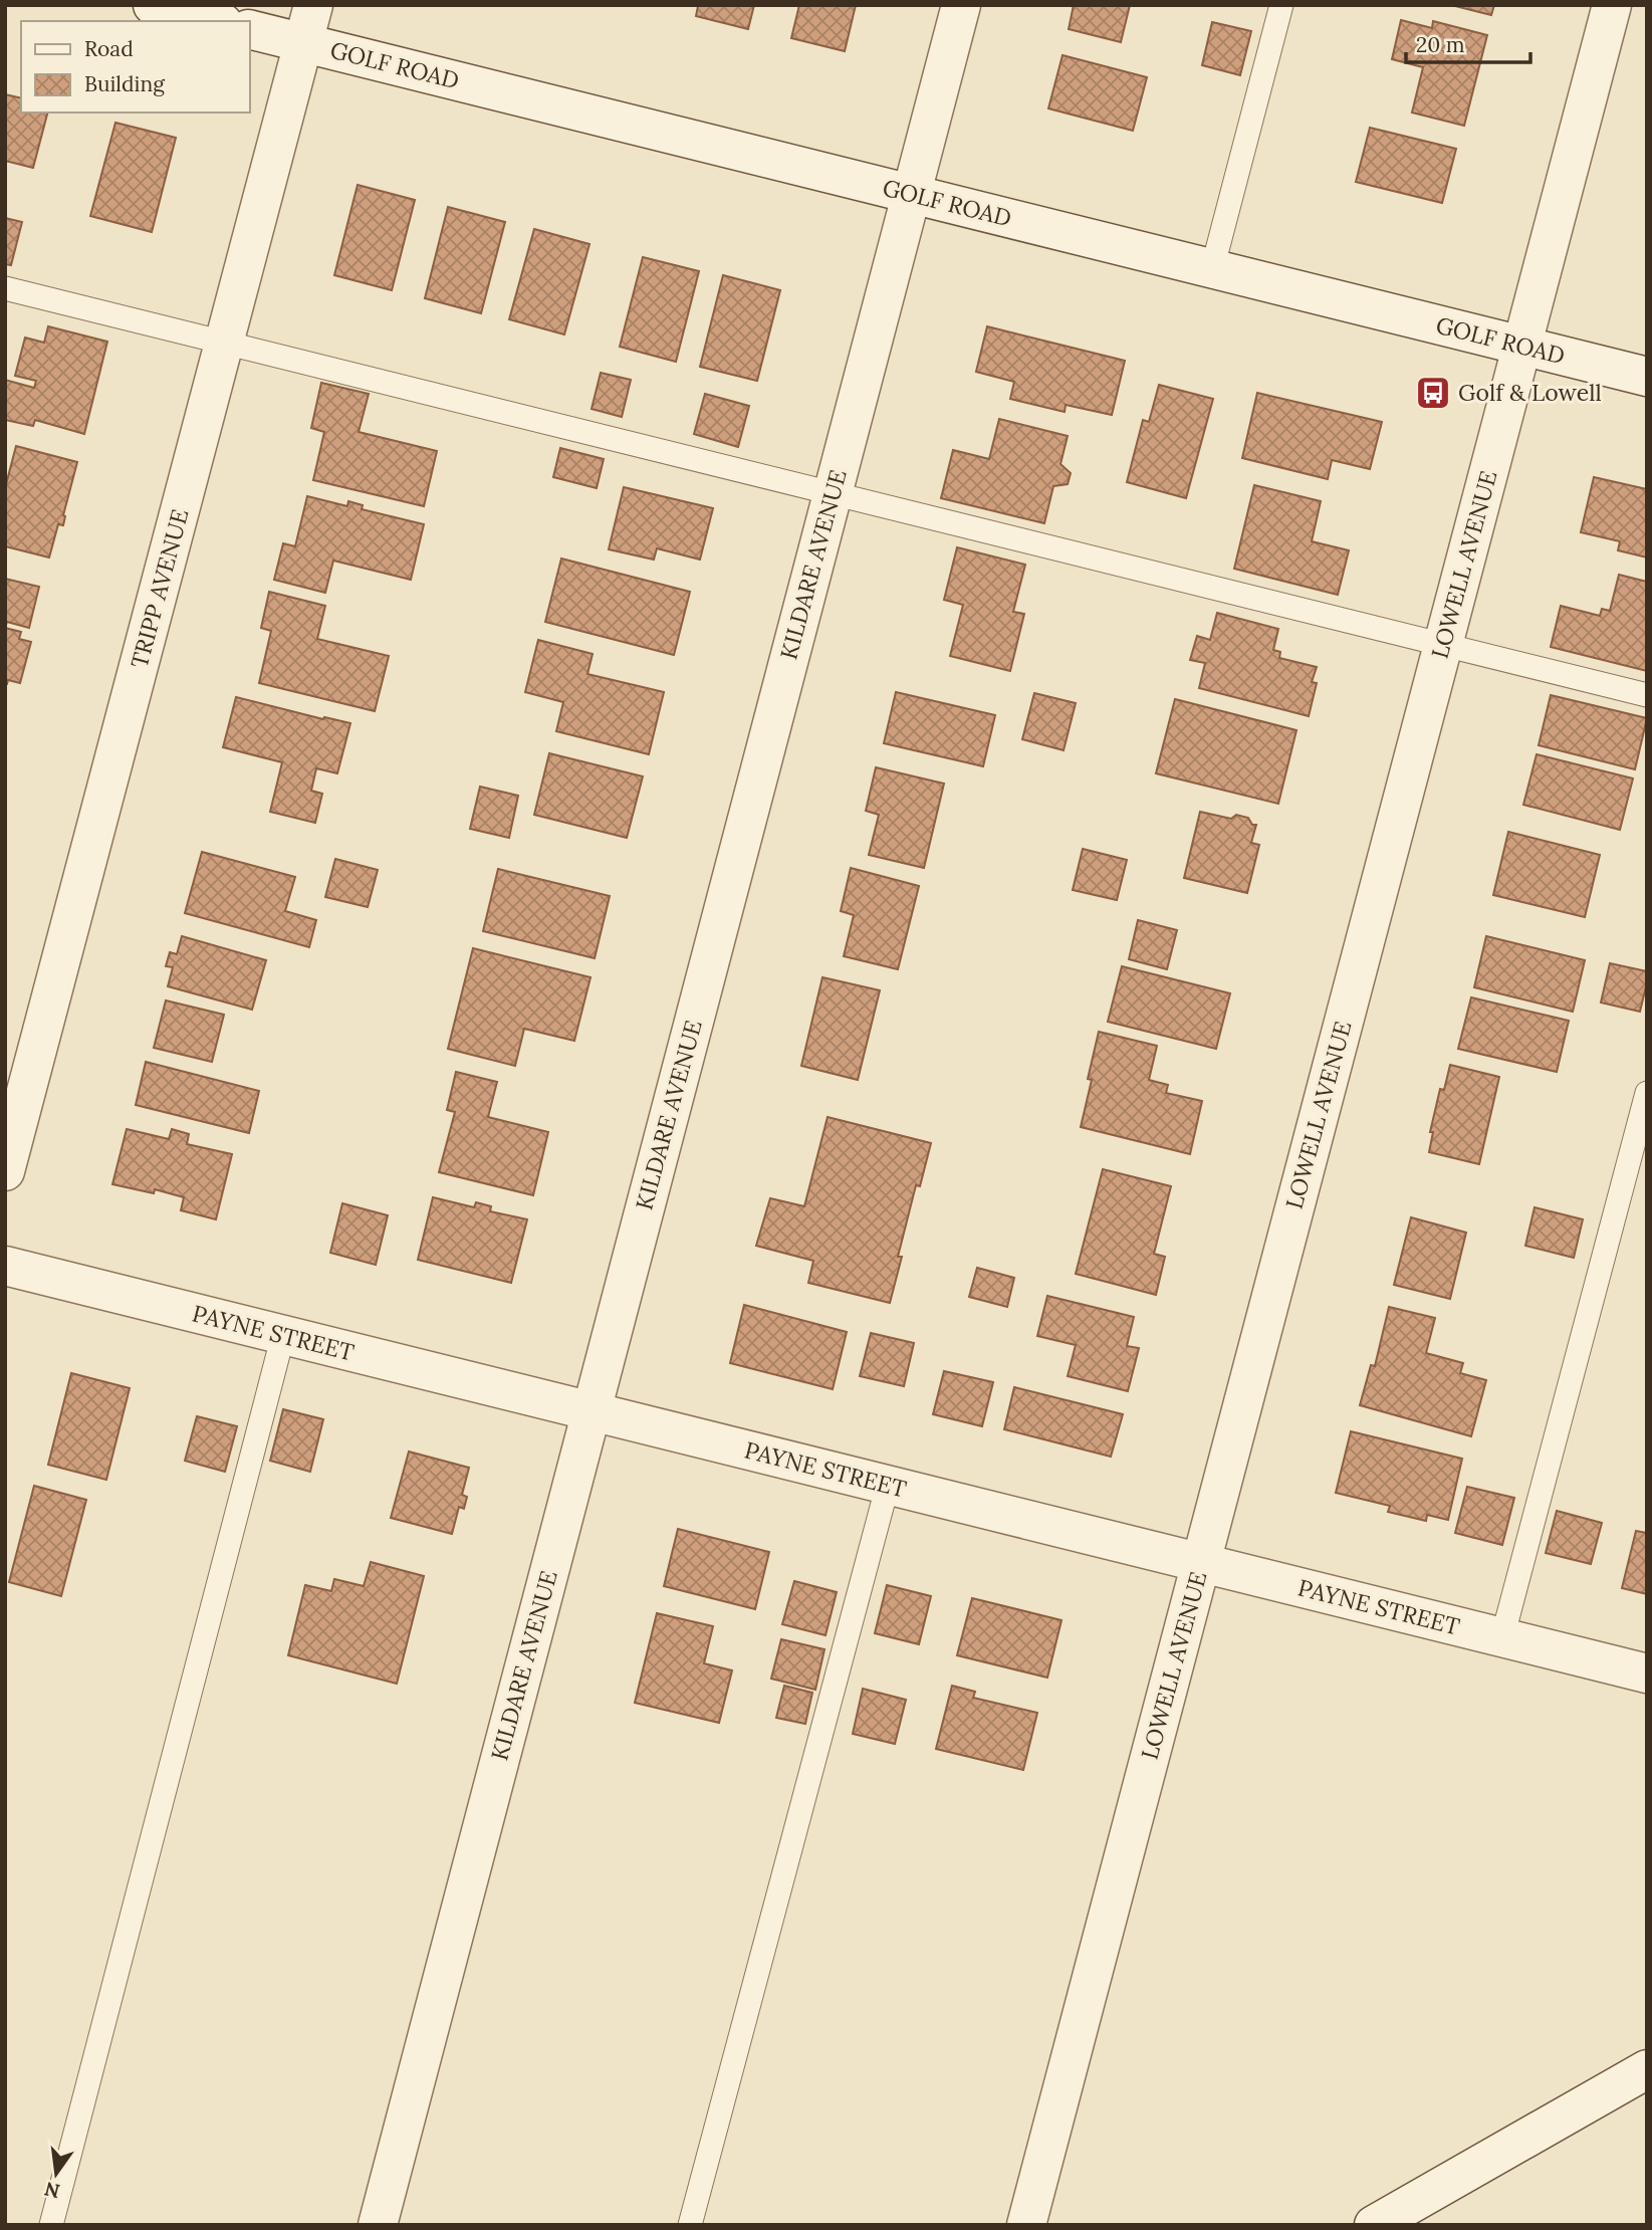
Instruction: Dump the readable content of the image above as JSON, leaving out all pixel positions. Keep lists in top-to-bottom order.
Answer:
{
  "streets": {
    "street": [
      "GOLF ROAD",
      "KILDARE AVENUE",
      "LOWELL AVENUE",
      "TRIPP AVENUE",
      "PAYNE STREET"
    ]
  },
  "crossings": [
    ["GOLF ROAD", "KILDARE AVENUE"],
    ["GOLF ROAD", "LOWELL AVENUE"],
    ["GOLF ROAD", "TRIPP AVENUE"],
    ["KILDARE AVENUE", "PAYNE STREET"],
    ["LOWELL AVENUE", "PAYNE STREET"]
  ],
  "places": {
    "bus stop": ["Golf & Lowell"]
  },
  "legend": ["Road", "Building"],
  "scale_bar": "20 m",
  "north": "bottom"
}
